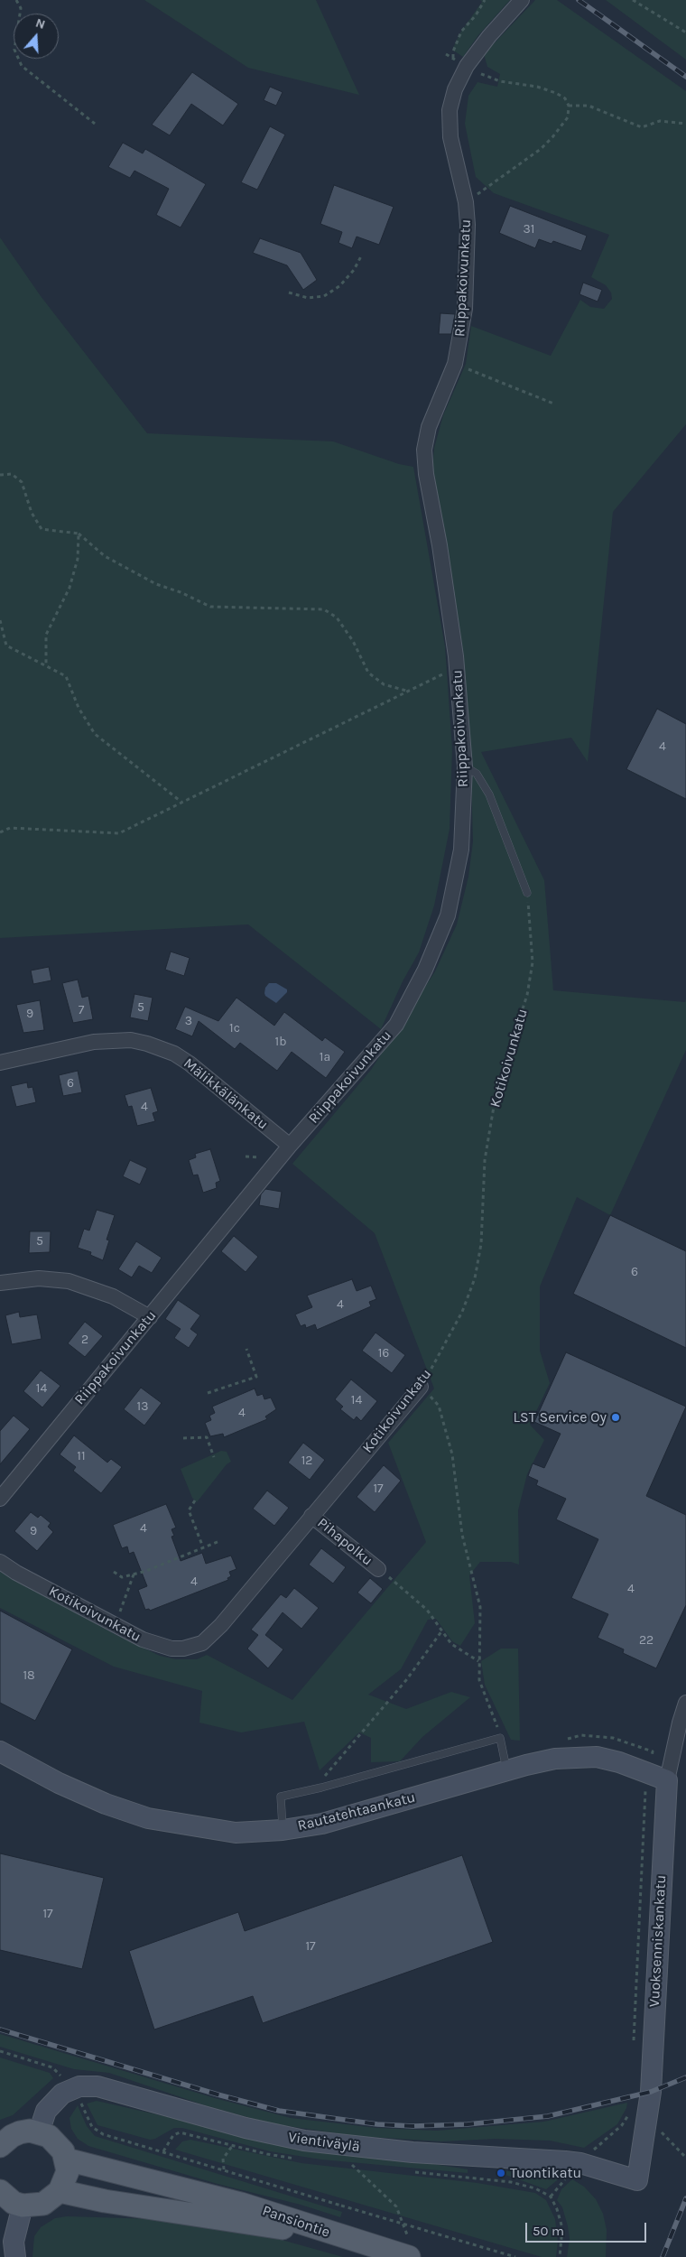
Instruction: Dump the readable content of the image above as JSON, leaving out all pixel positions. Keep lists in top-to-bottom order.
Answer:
{
  "streets": {
    "main road": ["Pansiontie"],
    "street": [
      "Riippakoivunkatu",
      "Kotikoivunkatu",
      "Mälikkälänkatu",
      "Pihapolku",
      "Rautatehtaankatu",
      "Vuoksenniskankatu",
      "Vientiväylä"
    ]
  },
  "crossings": [
    ["Riippakoivunkatu", "Mälikkälänkatu"],
    ["Kotikoivunkatu", "Pihapolku"],
    ["Rautatehtaankatu", "Vuoksenniskankatu"],
    ["Vuoksenniskankatu", "Vientiväylä"]
  ],
  "places": ["LST Service Oy", "Tuontikatu"],
  "house_numbers": [
    "31",
    "4",
    "5",
    "7",
    "9",
    "3",
    "1c",
    "1b",
    "1a",
    "6",
    "4",
    "5",
    "6",
    "4",
    "2",
    "16",
    "14",
    "14",
    "13",
    "4",
    "11",
    "12",
    "17",
    "4",
    "9",
    "4",
    "4",
    "22",
    "18",
    "17",
    "17"
  ],
  "scale_bar": "50 m",
  "north": "top"
}
